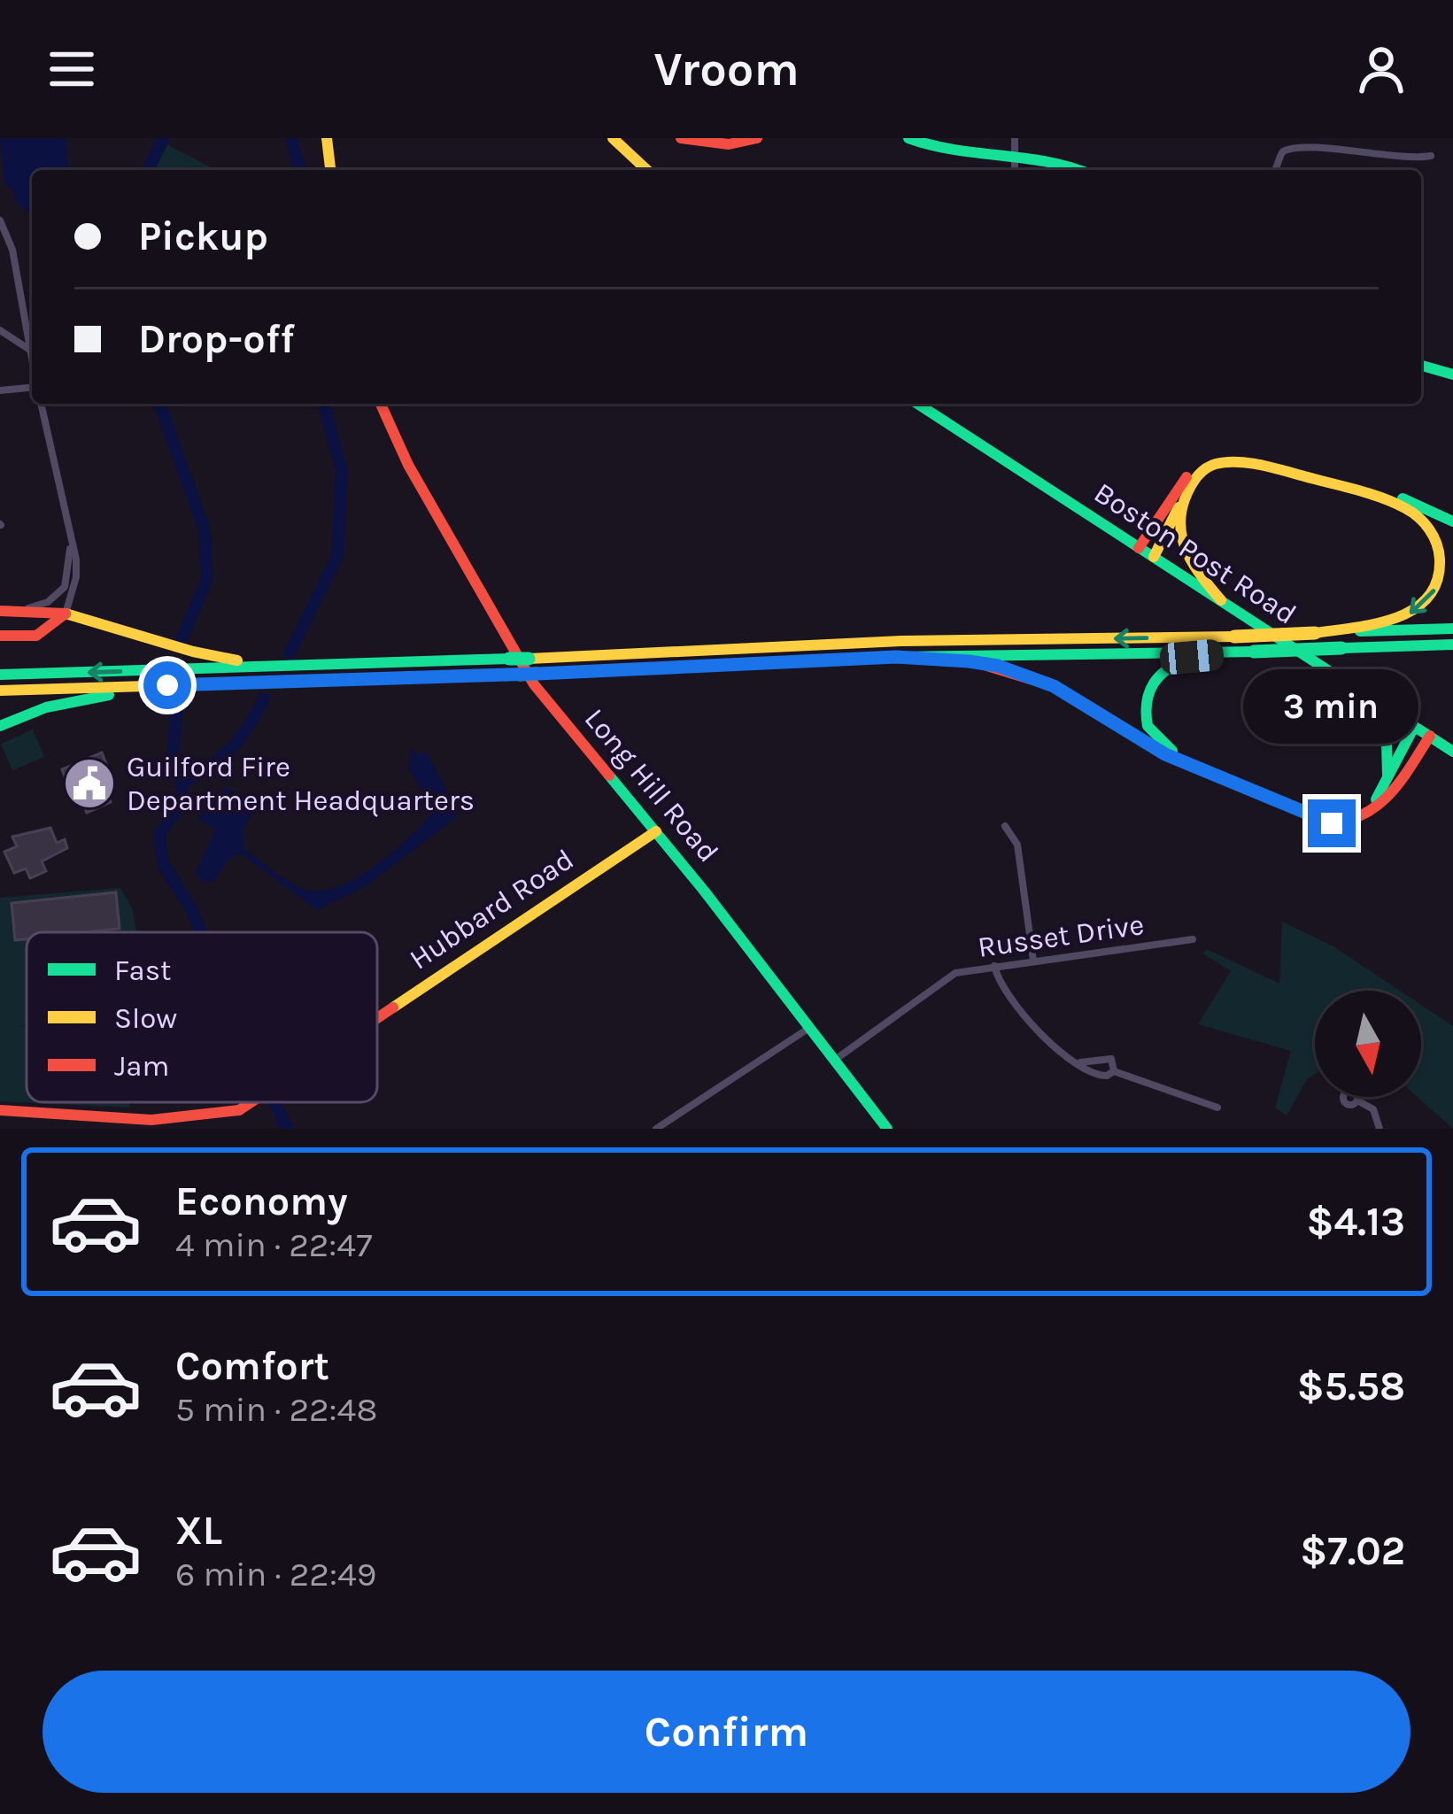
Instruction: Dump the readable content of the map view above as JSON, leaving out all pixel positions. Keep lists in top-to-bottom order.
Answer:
{
  "streets": {
    "main road": ["Boston Post Road", "Long Hill Road", "Hubbard Road"],
    "street": ["Russet Drive"]
  },
  "crossings": [
    ["Long Hill Road", "Hubbard Road"],
    ["Long Hill Road", "Russet Drive"]
  ],
  "places": {
    "public building": ["Guilford Fire Department Headquarters"]
  },
  "legend": ["Fast", "Slow", "Jam"],
  "north": "bottom",
  "page": {
    "header": "Vroom",
    "banner": ["Pickup", "Drop-off"],
    "bubble": "3 min",
    "list": [
      {
        "name": "Economy",
        "note": "4 min · 22:47",
        "value": "$4.13"
      },
      {
        "name": "Comfort",
        "note": "5 min · 22:48",
        "value": "$5.58"
      },
      {
        "name": "XL",
        "note": "6 min · 22:49",
        "value": "$7.02"
      }
    ],
    "buttons": "Confirm"
  }
}
